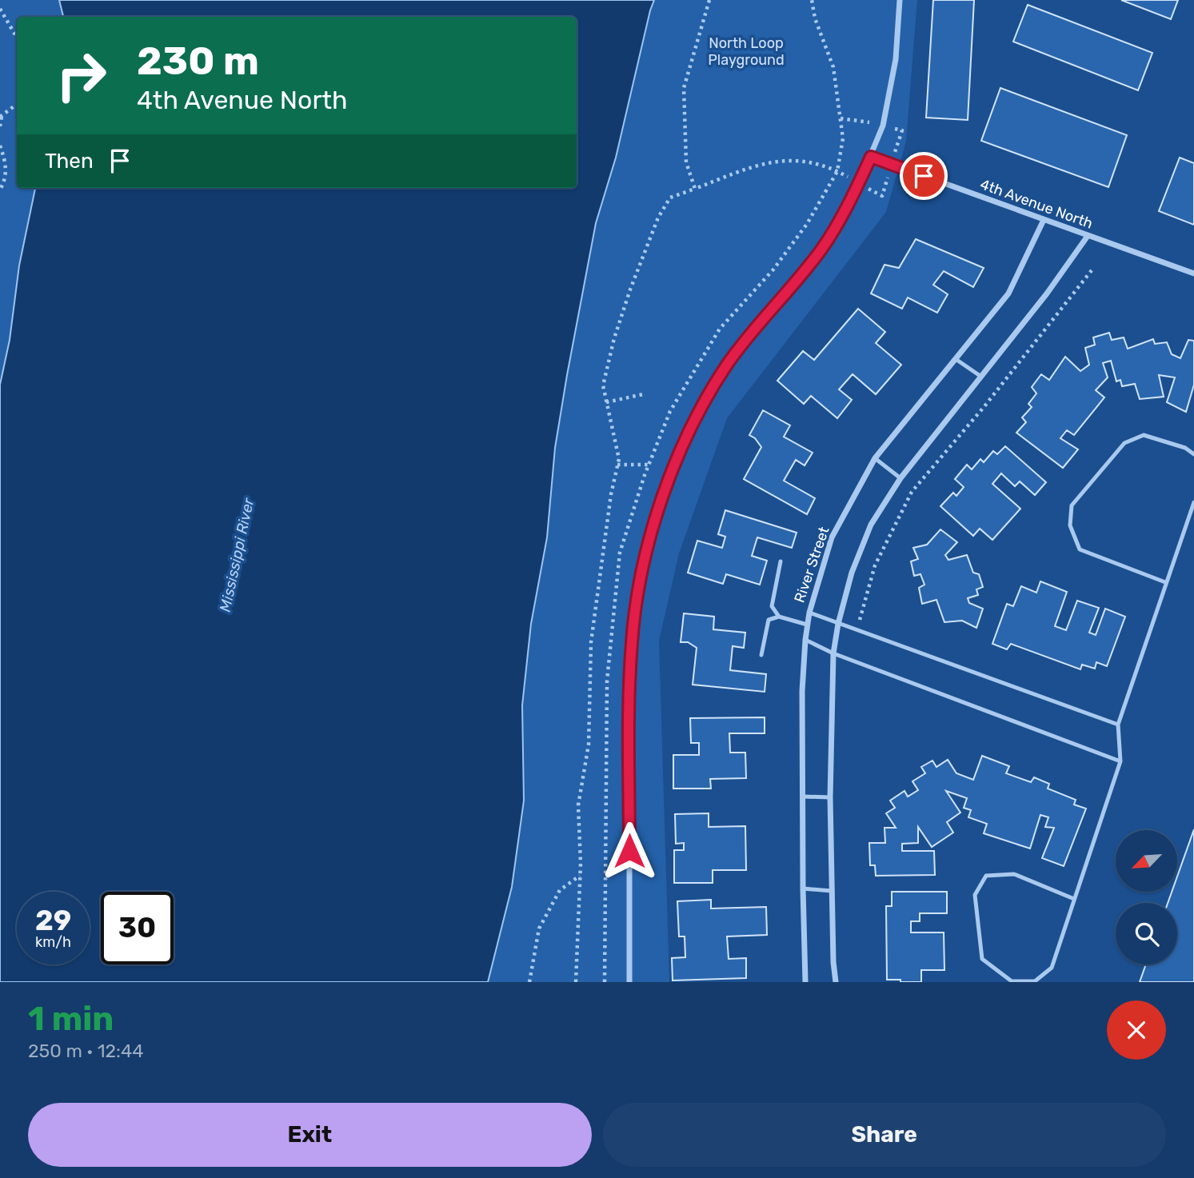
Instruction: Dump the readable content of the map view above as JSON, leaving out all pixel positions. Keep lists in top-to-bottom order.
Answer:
{
  "streets": {
    "street": ["4th Avenue North", "River Street"]
  },
  "crossings": [
    ["4th Avenue North", "River Street"]
  ],
  "water": ["Mississippi River"],
  "parks": ["North Loop Playground"],
  "north": "bottom left",
  "page": {
    "turn": ["230 m", "4th Avenue North"],
    "then": "Then",
    "speed": "29 km/h",
    "limit": "30",
    "heading": ["1 min", "250 m · 12:44"],
    "buttons": ["Exit", "Share"]
  }
}
